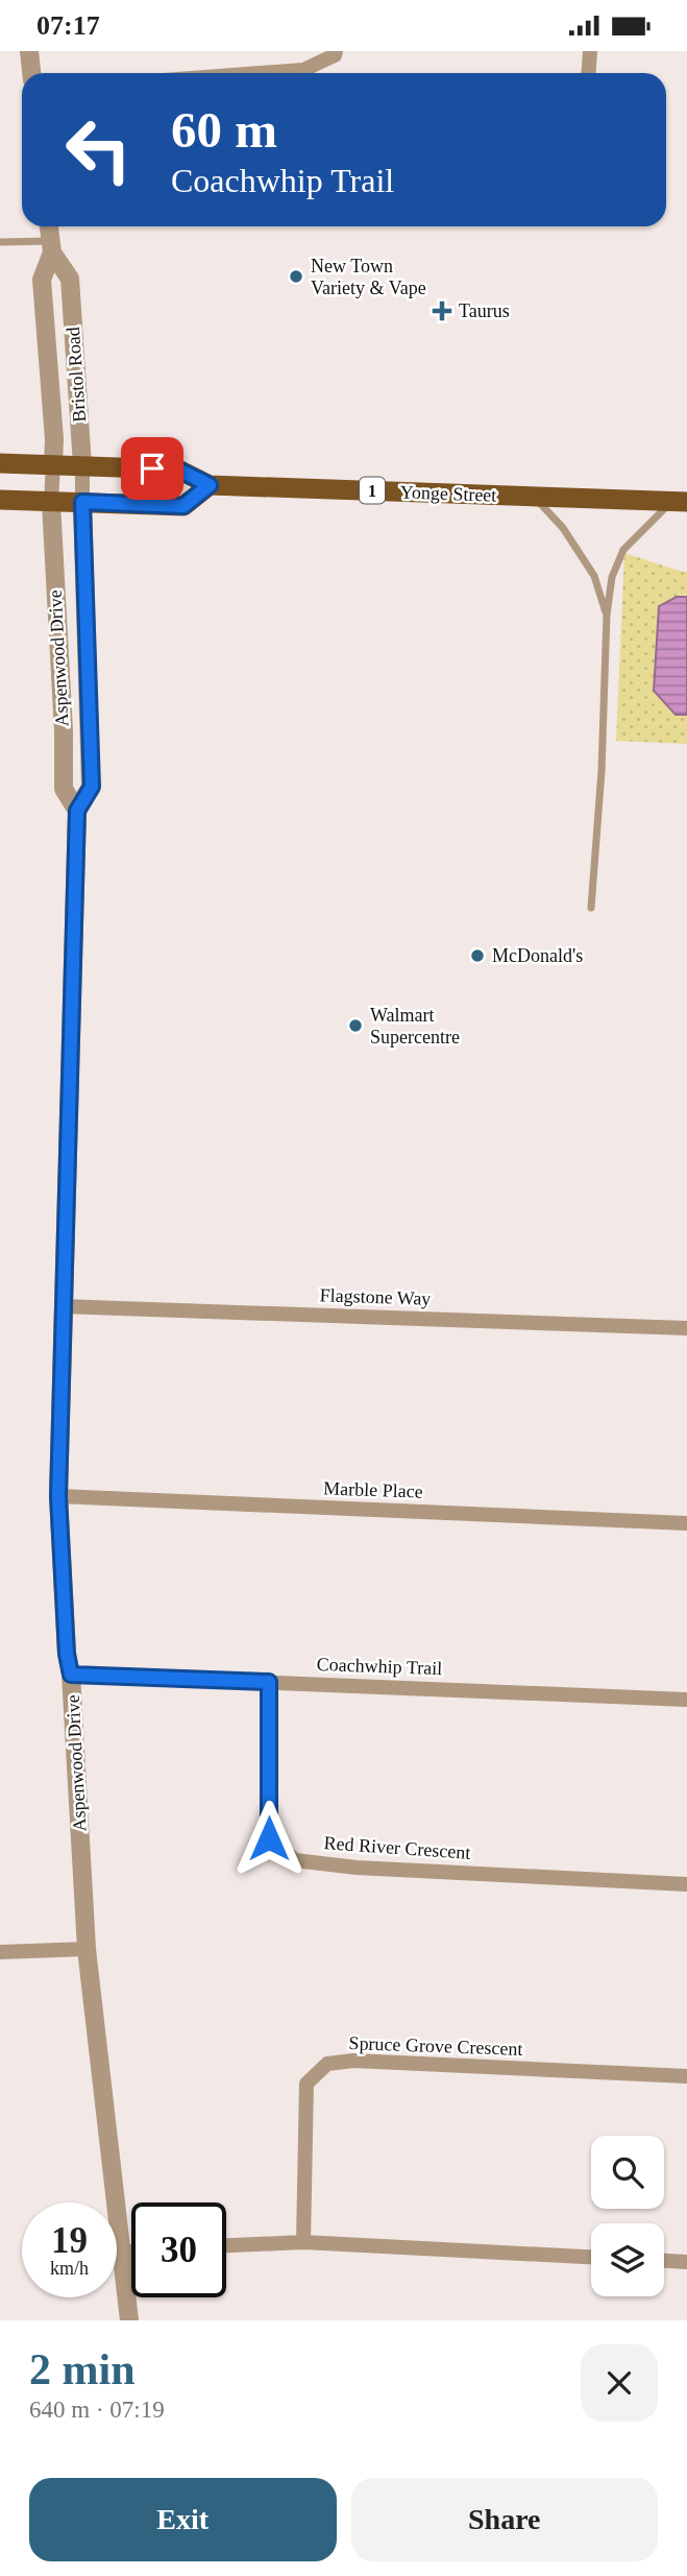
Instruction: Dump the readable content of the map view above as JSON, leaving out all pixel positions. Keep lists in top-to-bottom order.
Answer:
{
  "streets": {
    "main road": ["1", "Yonge Street"],
    "street": [
      "Bristol Road",
      "Aspenwood Drive",
      "Flagstone Way",
      "Marble Place",
      "Coachwhip Trail",
      "Red River Crescent",
      "Spruce Grove Crescent"
    ]
  },
  "crossings": [
    ["Bristol Road", "Yonge Street"],
    ["Bristol Road", "Aspenwood Drive"],
    ["Aspenwood Drive", "Flagstone Way"],
    ["Aspenwood Drive", "Marble Place"],
    ["Aspenwood Drive", "Coachwhip Trail"],
    ["Coachwhip Trail", "Red River Crescent"]
  ],
  "places": {
    "other": ["New Town Variety & Vape", "McDonald's", "Walmart Supercentre"],
    "health": ["Taurus"]
  },
  "page": {
    "status": "07:17",
    "turn": ["60 m", "Coachwhip Trail"],
    "speed": "19 km/h",
    "limit": "30",
    "heading": ["2 min", "640 m · 07:19"],
    "buttons": ["Exit", "Share"]
  }
}
